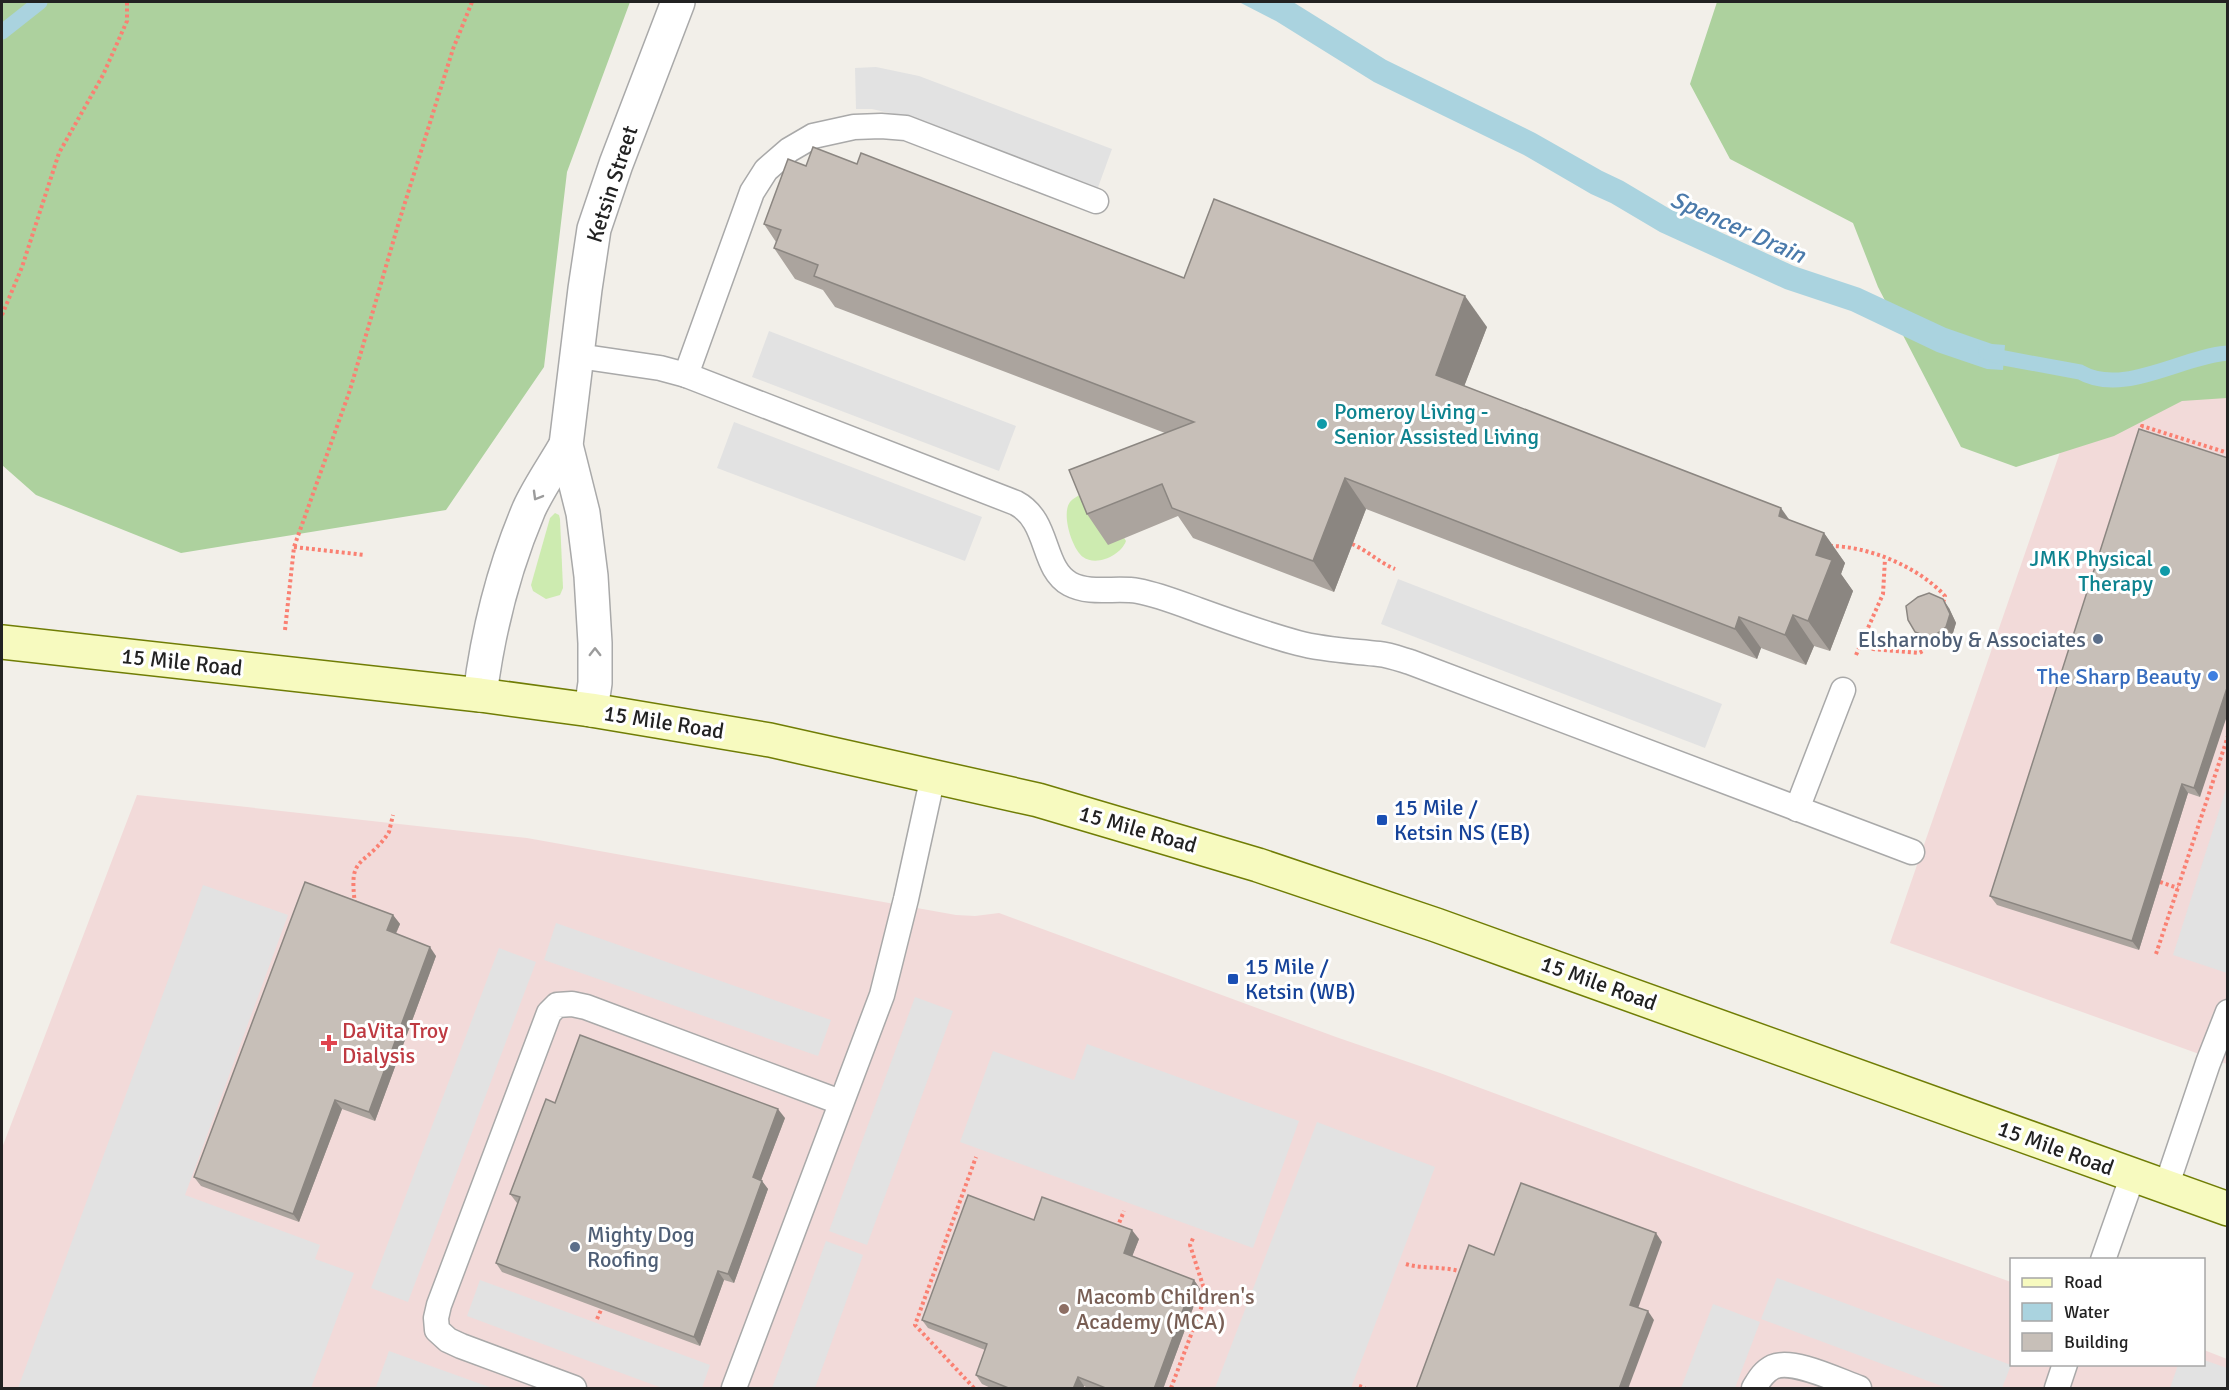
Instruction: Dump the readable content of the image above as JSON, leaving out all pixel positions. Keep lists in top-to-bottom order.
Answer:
{
  "streets": {
    "main road": ["15 Mile Road"],
    "street": ["Ketsin Street"]
  },
  "crossings": [
    ["Ketsin Street", "15 Mile Road"]
  ],
  "water": ["Spencer Drain"],
  "places": {
    "other": [
      "Pomeroy Living - Senior Assisted Living",
      "JMK Physical Therapy",
      "Elsharnoby & Associates",
      "The Sharp Beauty",
      "Mighty Dog Roofing",
      "Macomb Children's Academy (MCA)"
    ],
    "transit": ["15 Mile / Ketsin NS (EB)", "15 Mile / Ketsin (WB)"],
    "health": ["DaVita Troy Dialysis"]
  },
  "legend": ["Road", "Water", "Building"]
}
